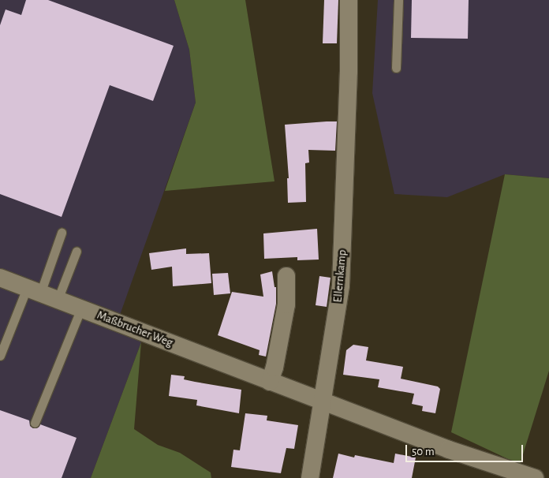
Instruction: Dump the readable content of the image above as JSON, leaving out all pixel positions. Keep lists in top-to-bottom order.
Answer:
{
  "streets": {
    "street": ["Ellernkamp", "Maßbrucher Weg"]
  },
  "crossings": [
    ["Ellernkamp", "Maßbrucher Weg"]
  ],
  "scale_bar": "50 m"
}
